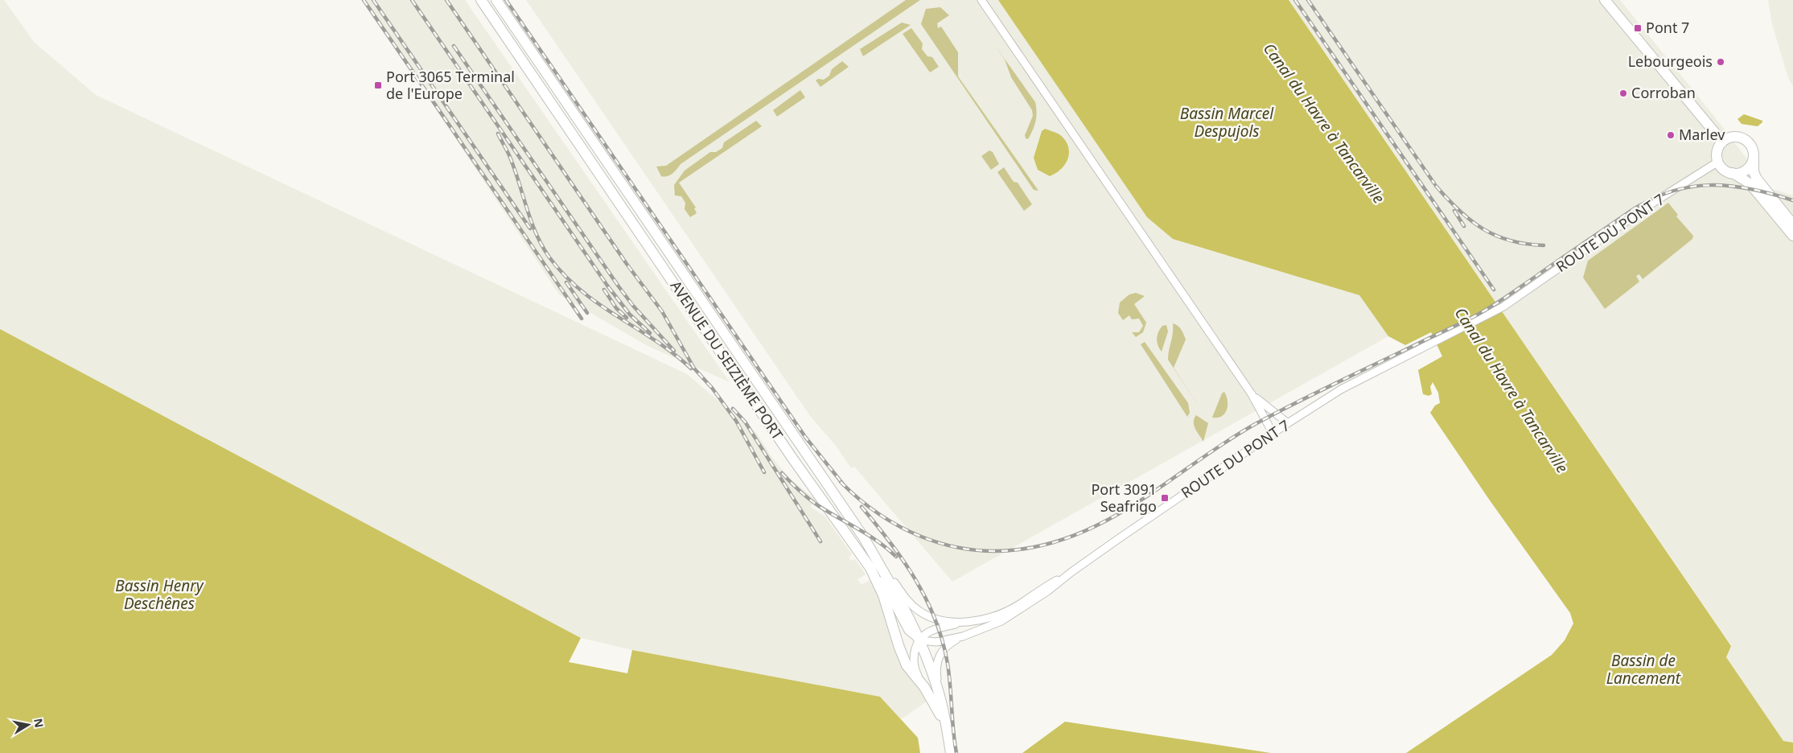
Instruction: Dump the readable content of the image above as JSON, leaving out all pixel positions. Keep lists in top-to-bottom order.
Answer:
{
  "streets": {
    "main road": ["AVENUE DU SEIZIÈME PORT"],
    "street": ["ROUTE DU PONT 7"]
  },
  "water": [
    "Bassin Marcel Despujols",
    "Canal du Havre à Tancarville",
    "Bassin Henry Deschênes",
    "Bassin de Lancement"
  ],
  "places": {
    "transit": ["Pont 7", "Port 3065 Terminal de l'Europe", "Port 3091 Seafrigo"],
    "other": ["Lebourgeois", "Corroban", "Marlev"]
  },
  "north": "right"
}
